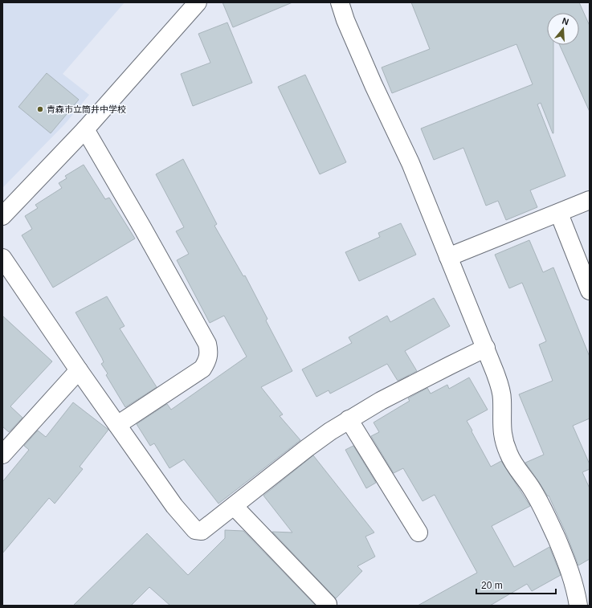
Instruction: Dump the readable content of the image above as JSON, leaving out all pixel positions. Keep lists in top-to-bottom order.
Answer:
{
  "places": ["青森市立筒井中学校"],
  "scale_bar": "20 m",
  "north": "top"
}
